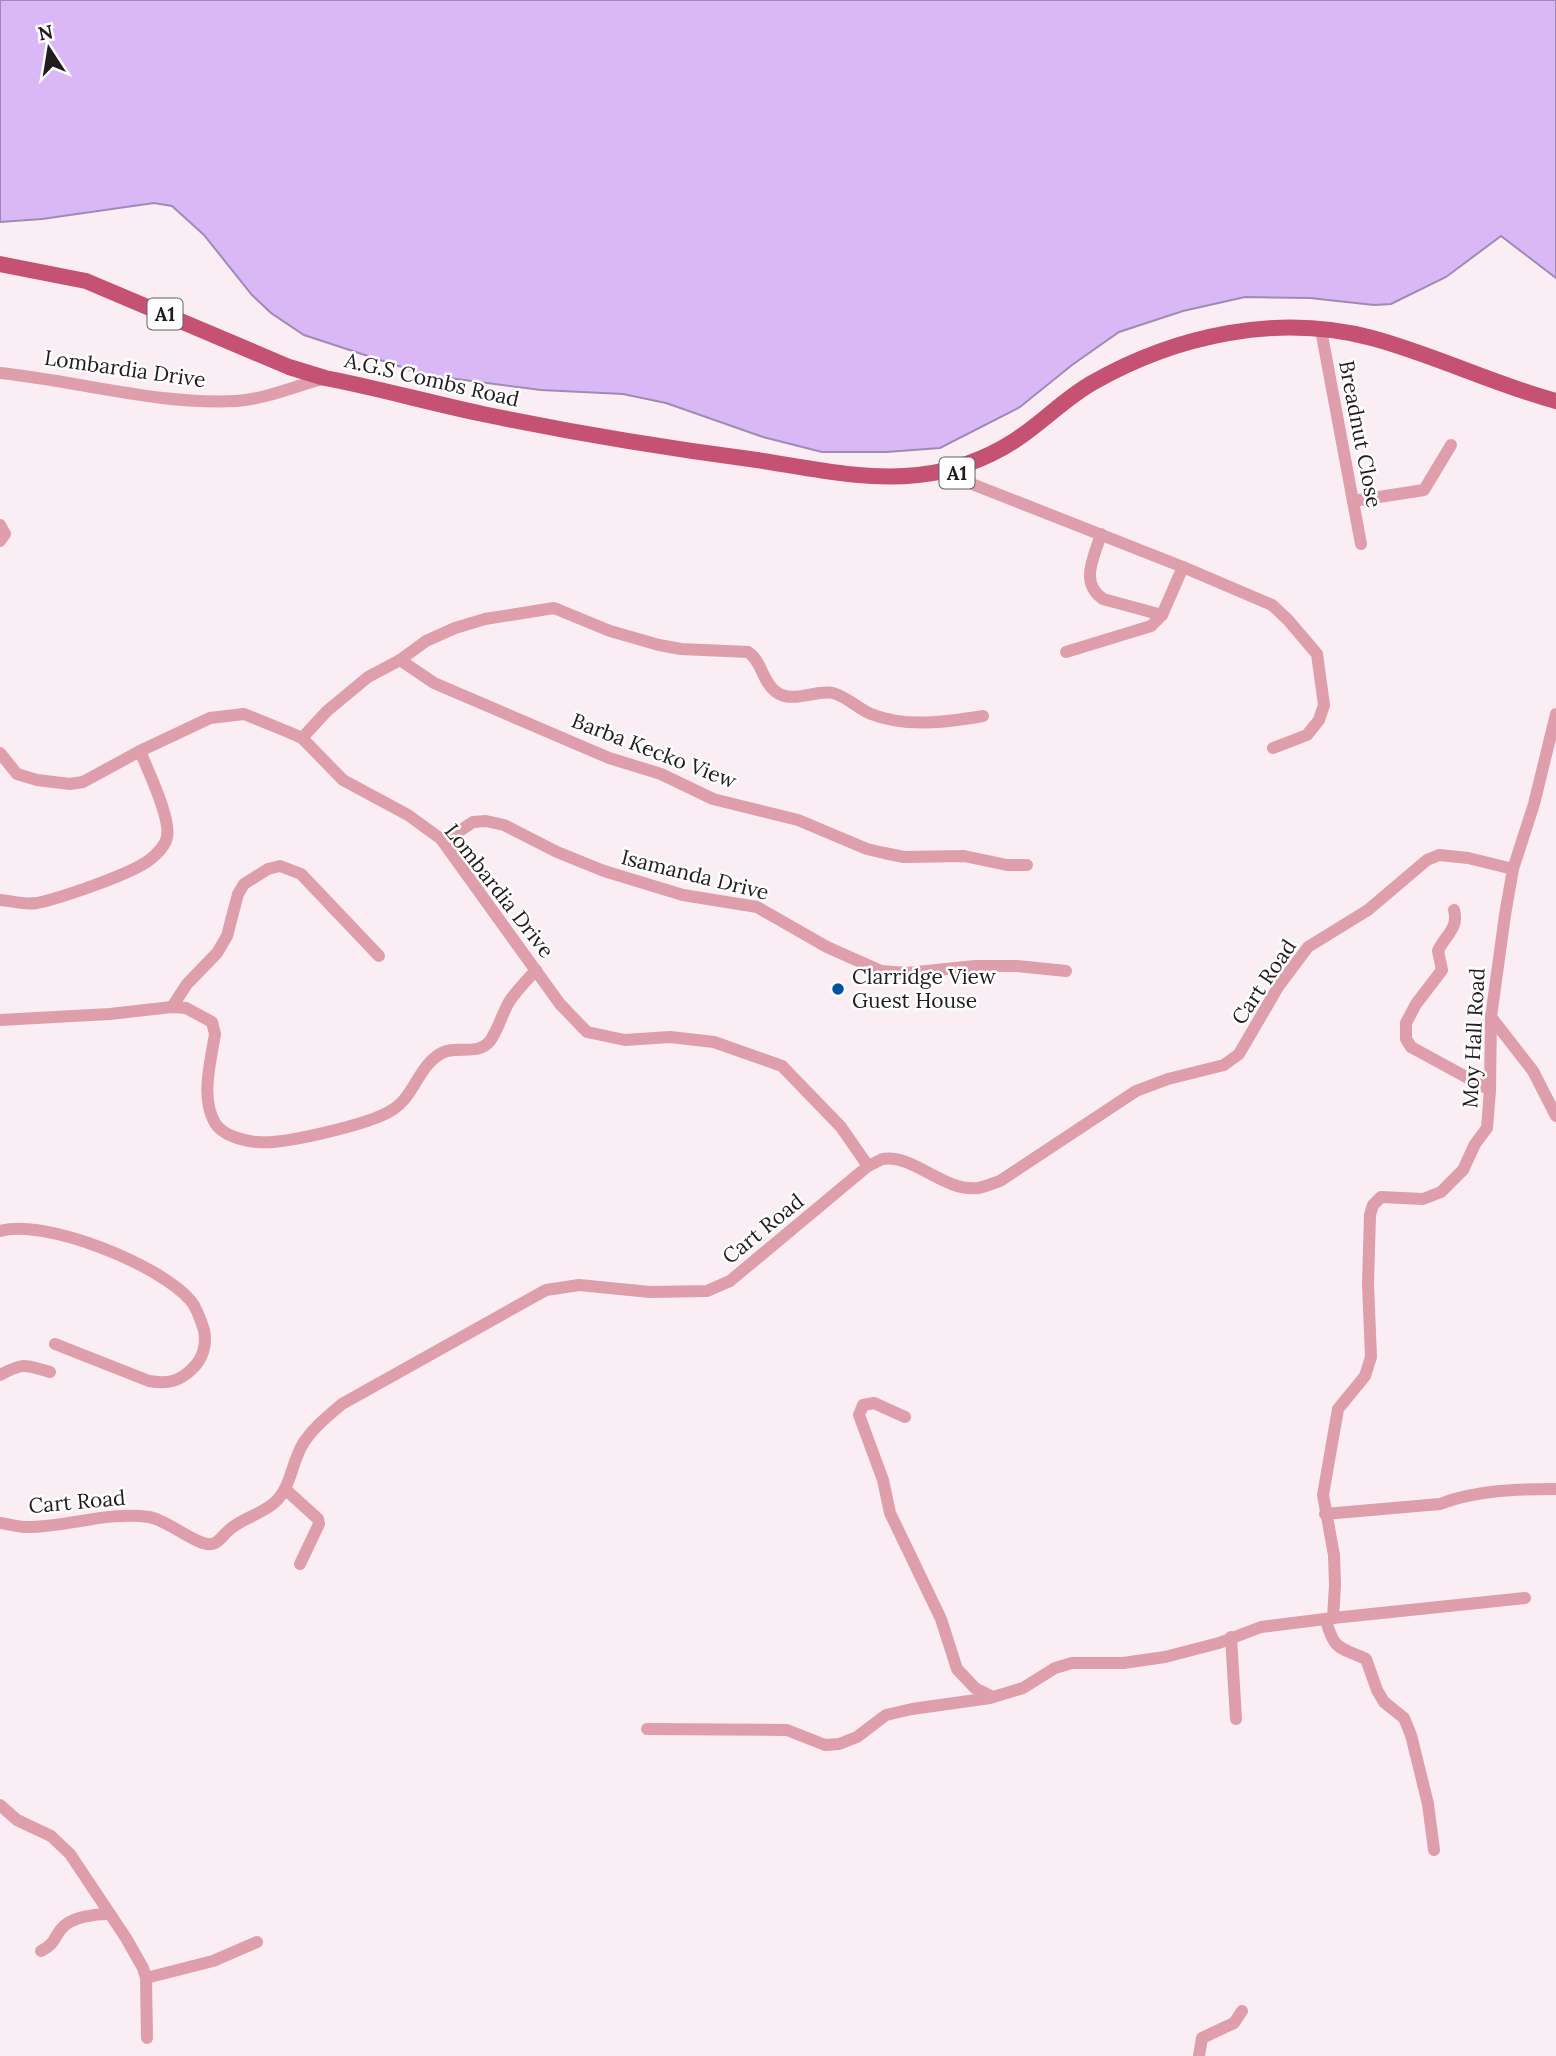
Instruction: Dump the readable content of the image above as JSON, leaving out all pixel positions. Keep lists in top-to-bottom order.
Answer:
{
  "streets": {
    "main road": ["A1", "A.G.S Combs Road"],
    "street": [
      "Lombardia Drive",
      "Breadnut Close",
      "Barba Kecko View",
      "Isamanda Drive",
      "Cart Road",
      "Moy Hall Road"
    ]
  },
  "crossings": [
    ["A1", "Lombardia Drive"],
    ["A1", "A.G.S Combs Road"],
    ["Lombardia Drive", "A.G.S Combs Road"],
    ["Lombardia Drive", "Isamanda Drive"],
    ["Lombardia Drive", "Cart Road"],
    ["A.G.S Combs Road", "Breadnut Close"],
    ["Cart Road", "Moy Hall Road"]
  ],
  "places": ["Clarridge View Guest House"],
  "north": "top"
}
